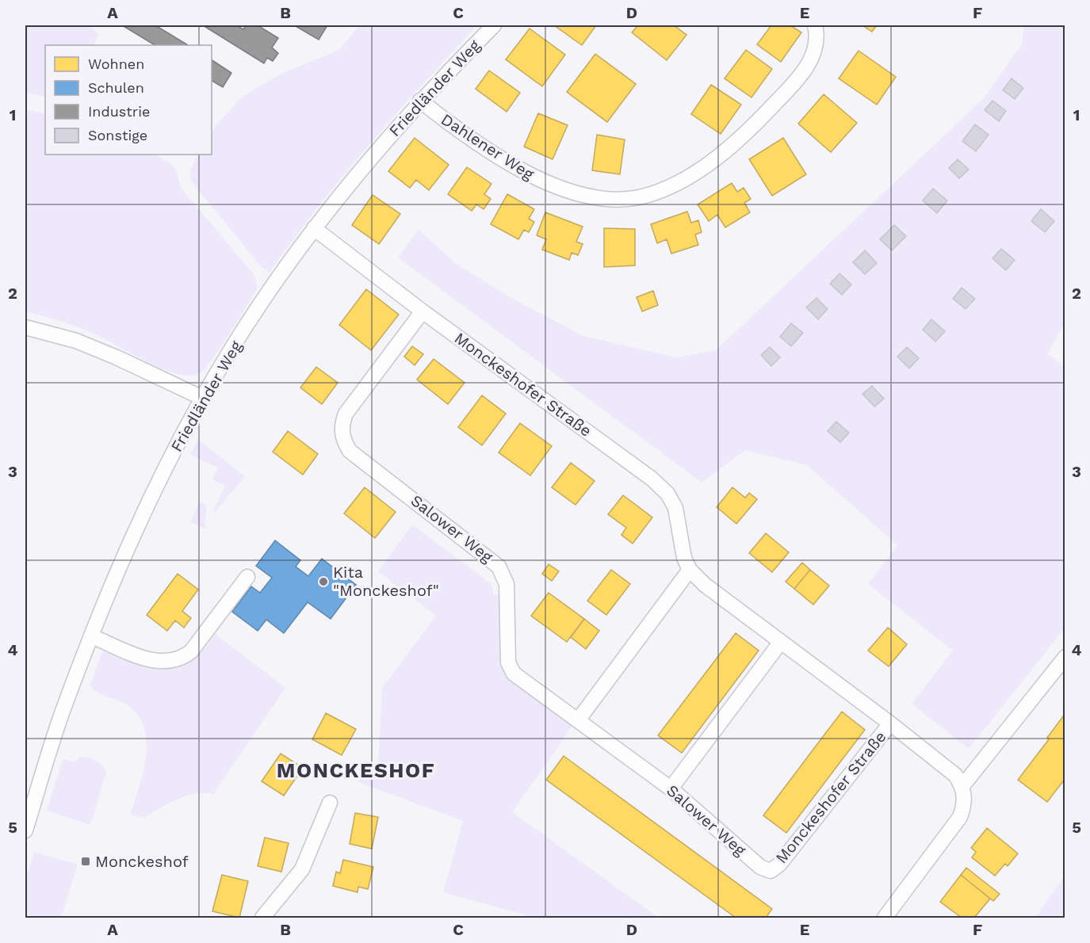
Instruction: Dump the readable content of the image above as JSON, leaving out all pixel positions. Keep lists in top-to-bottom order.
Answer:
{
  "streets": {
    "street": [
      "Friedländer Weg",
      "Dahlener Weg",
      "Monckeshofer Straße",
      "Salower Weg"
    ]
  },
  "crossings": [
    ["Friedländer Weg", "Dahlener Weg"],
    ["Friedländer Weg", "Monckeshofer Straße"],
    ["Monckeshofer Straße", "Salower Weg"]
  ],
  "districts": ["MONCKESHOF"],
  "places": {
    "other": ["Kita \"Monckeshof\""],
    "transit": ["Monckeshof"]
  },
  "legend": [
    "Wohnen",
    "Schulen",
    "Industrie",
    "Sonstige"
  ],
  "grid": {
    "columns": [
      "A",
      "B",
      "C",
      "D",
      "E",
      "F"
    ],
    "rows": [
      "1",
      "2",
      "3",
      "4",
      "5"
    ]
  }
}
